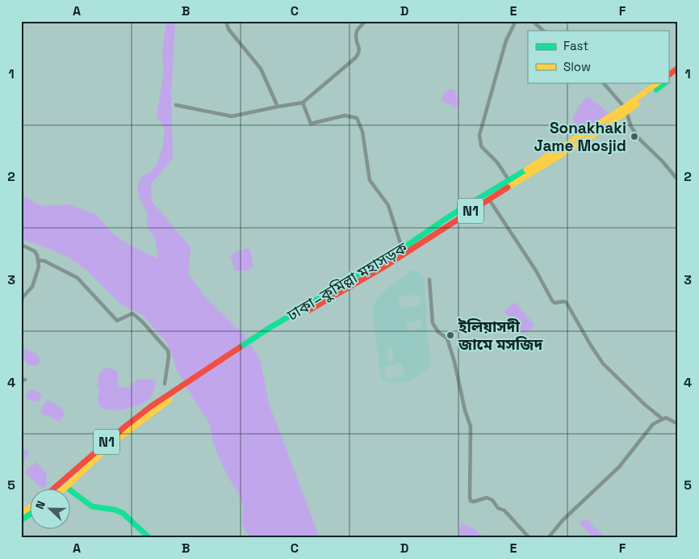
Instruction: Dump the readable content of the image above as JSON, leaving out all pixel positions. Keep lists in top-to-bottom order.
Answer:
{
  "streets": {
    "main road": ["N1", "ঢাকা–কুমিল্লা মহাসড়ক"]
  },
  "places": ["Sonakhaki Jame Mosjid", "ইলিয়াসদী জামে মসজিদ"],
  "legend": ["Fast", "Slow"],
  "north": "left",
  "grid": {
    "columns": [
      "A",
      "B",
      "C",
      "D",
      "E",
      "F"
    ],
    "rows": [
      "1",
      "2",
      "3",
      "4",
      "5"
    ]
  }
}
